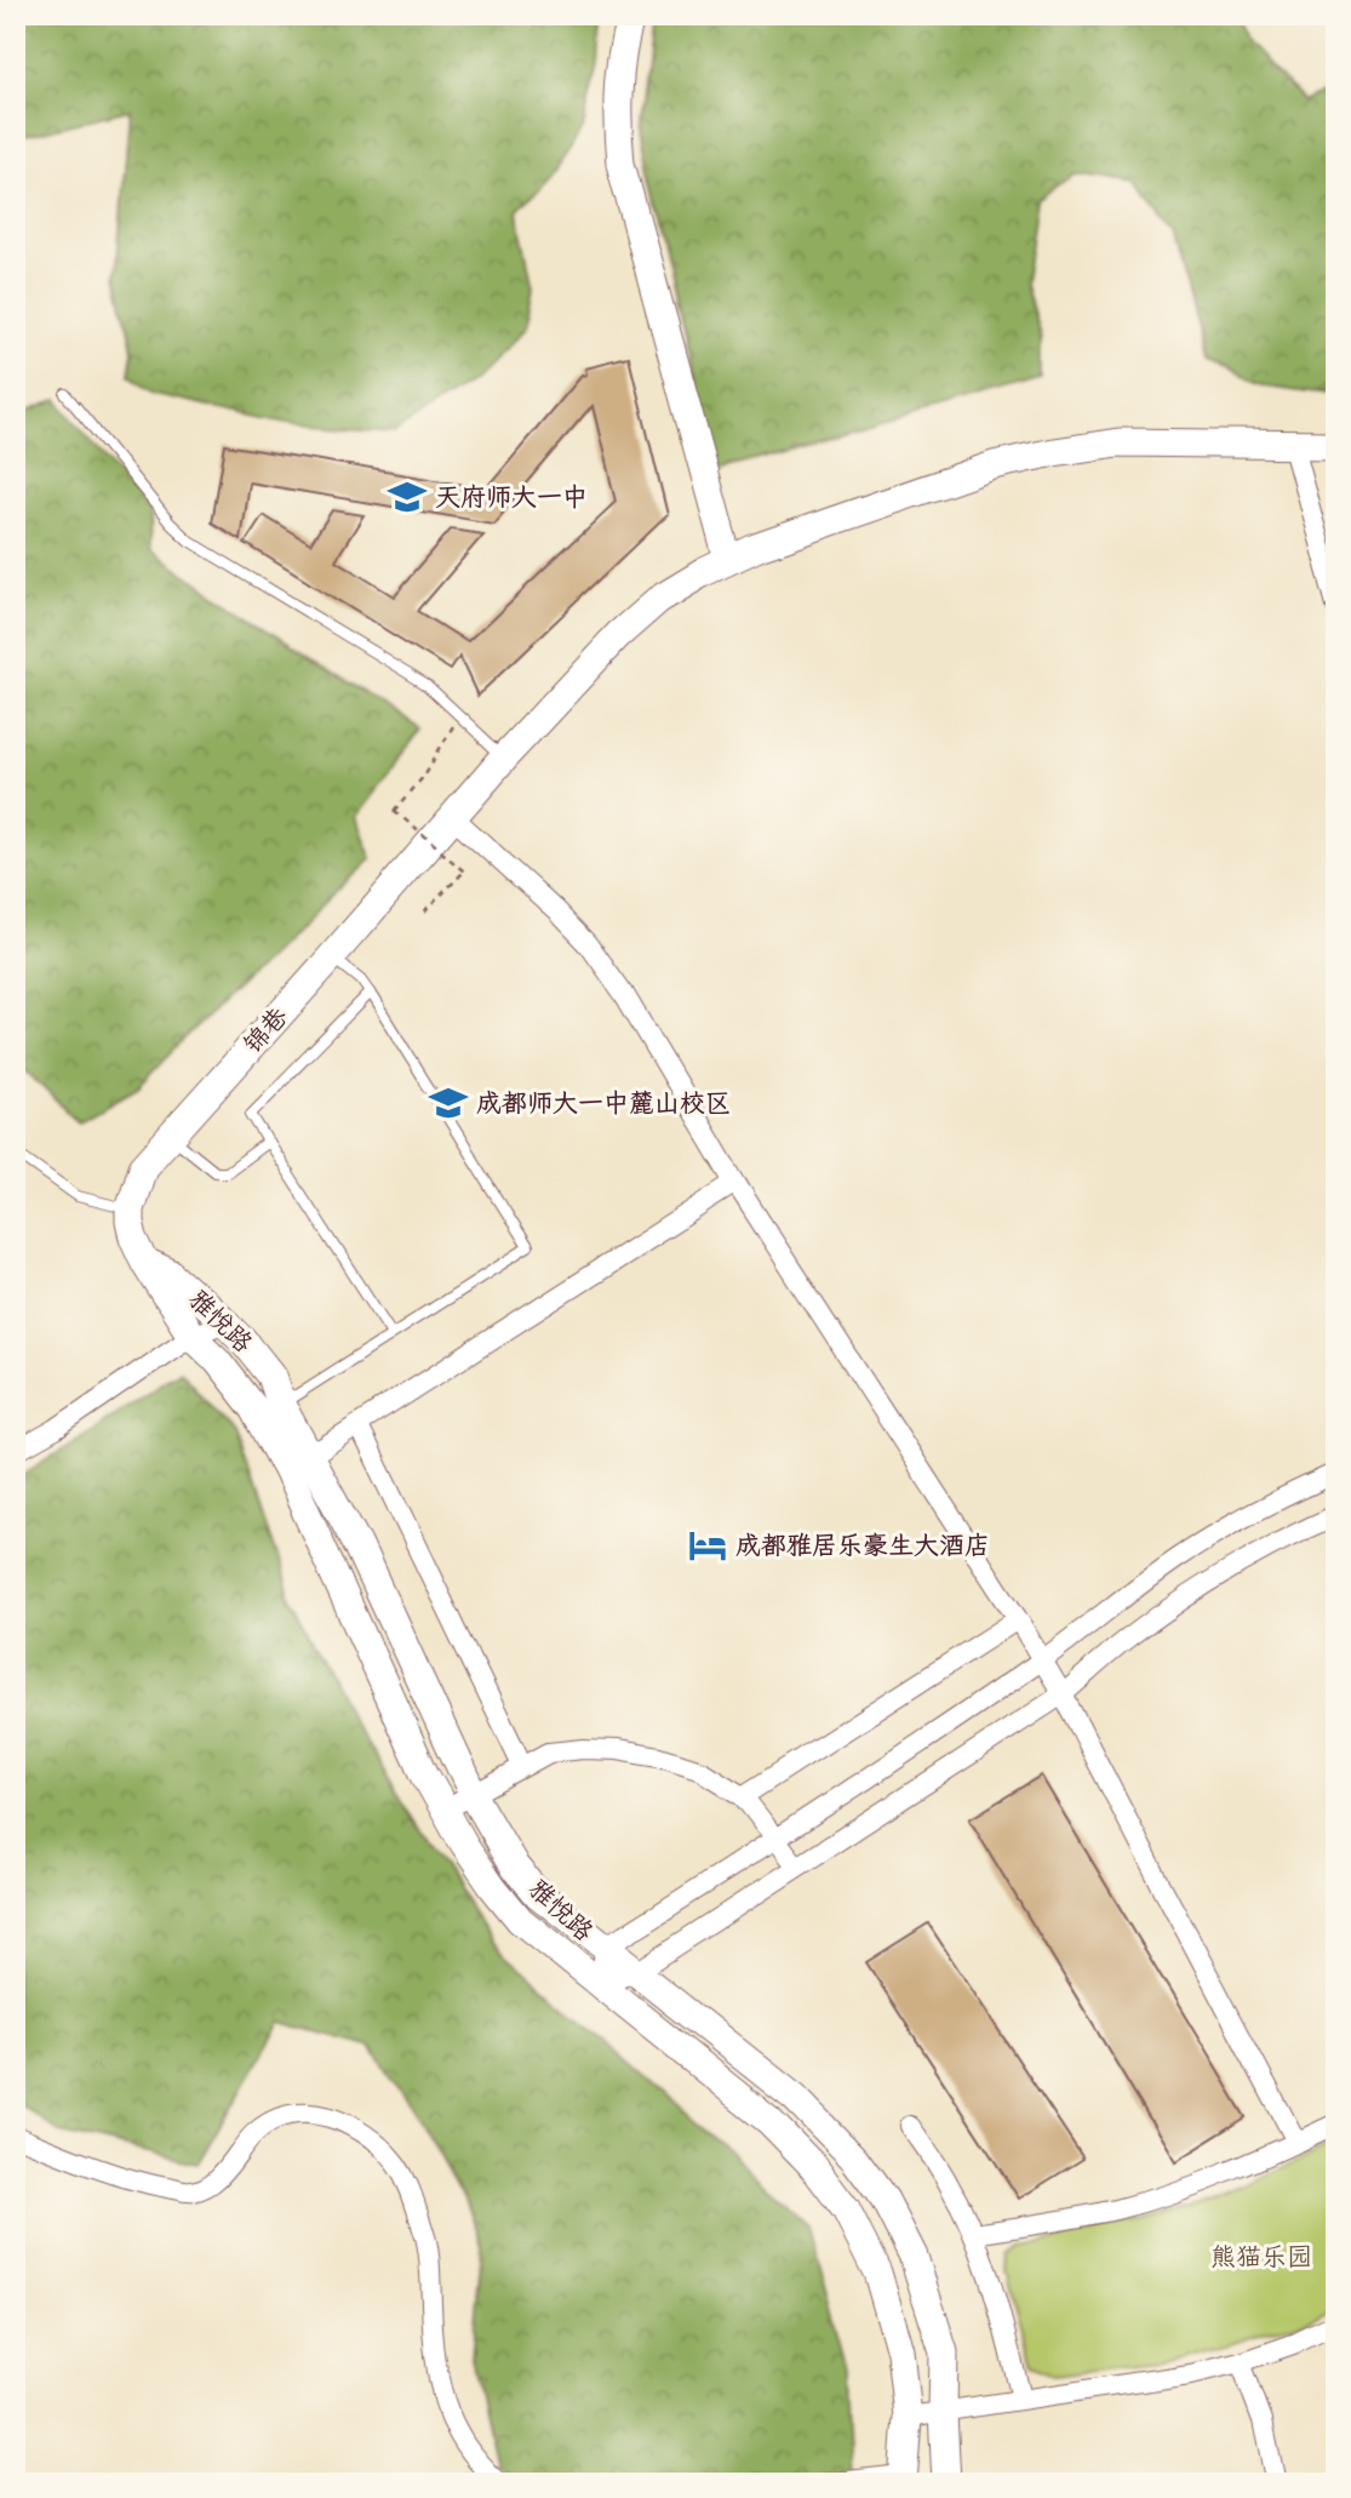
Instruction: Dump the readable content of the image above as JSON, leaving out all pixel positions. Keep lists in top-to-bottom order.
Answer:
{
  "streets": {
    "street": ["锦巷", "雅悦路"]
  },
  "parks": ["熊猫乐园"],
  "places": {
    "school or university": ["天府师大一中", "成都师大一中麓山校区"],
    "hotel": ["成都雅居乐豪生大酒店"]
  }
}
